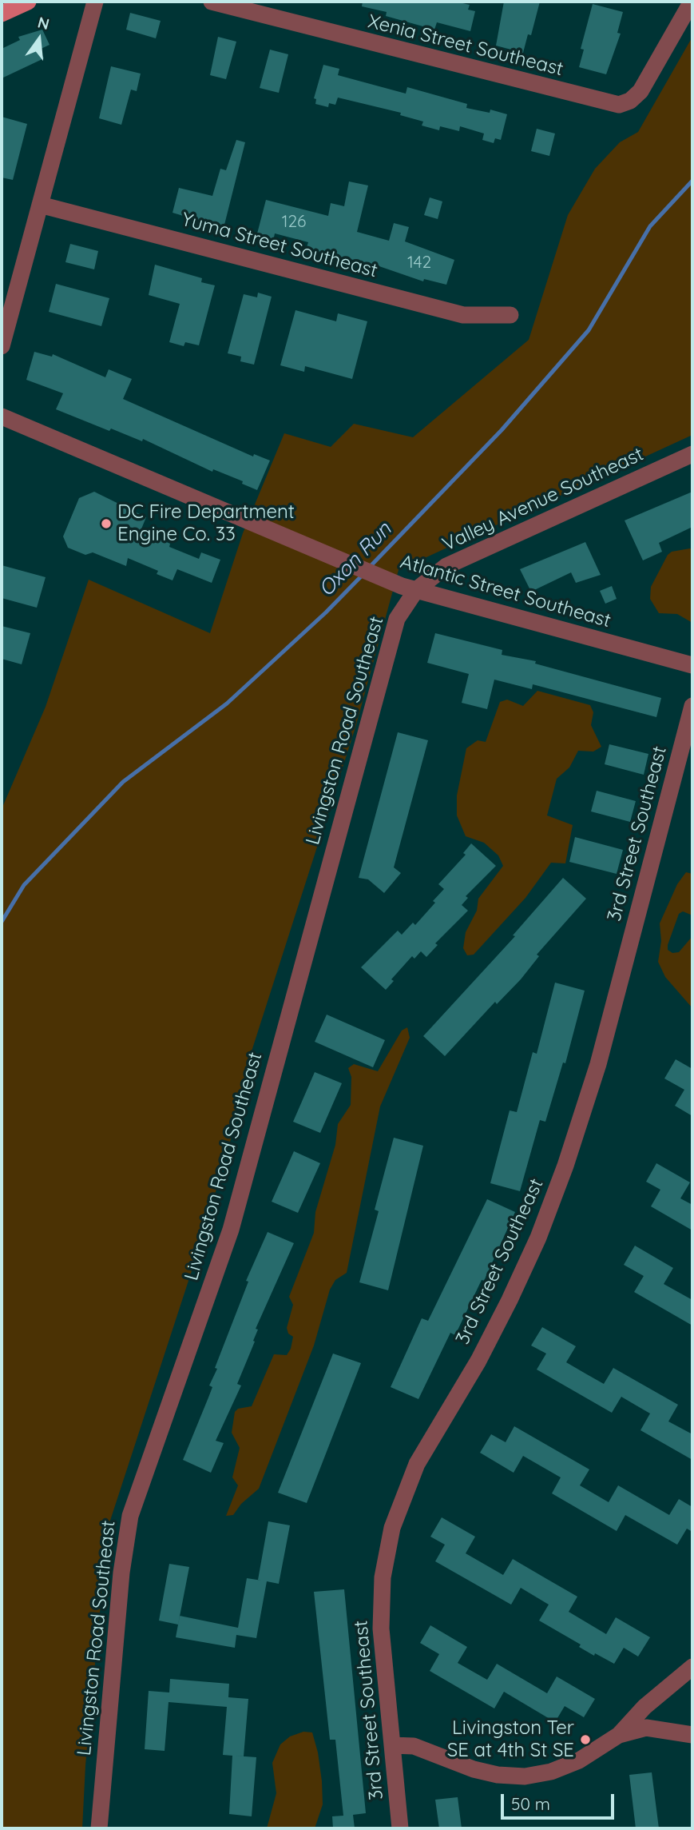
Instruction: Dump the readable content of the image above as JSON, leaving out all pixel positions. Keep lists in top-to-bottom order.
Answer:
{
  "streets": {
    "street": [
      "Xenia Street Southeast",
      "Yuma Street Southeast",
      "Valley Avenue Southeast",
      "Atlantic Street Southeast",
      "Livingston Road Southeast",
      "3rd Street Southeast"
    ]
  },
  "crossings": [
    ["Valley Avenue Southeast", "Atlantic Street Southeast"],
    ["Valley Avenue Southeast", "Livingston Road Southeast"],
    ["Atlantic Street Southeast", "Livingston Road Southeast"]
  ],
  "water": ["Oxon Run"],
  "places": ["DC Fire Department Engine Co. 33", "Livingston Ter SE at 4th St SE"],
  "house_numbers": ["126", "142"],
  "scale_bar": "50 m",
  "north": "top"
}
